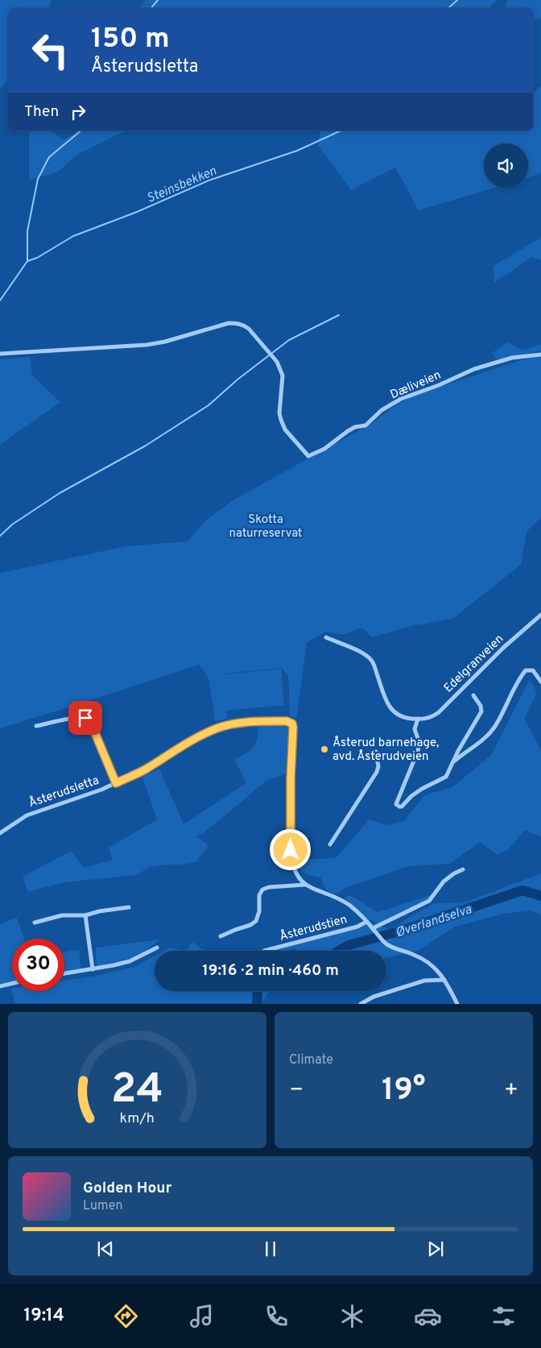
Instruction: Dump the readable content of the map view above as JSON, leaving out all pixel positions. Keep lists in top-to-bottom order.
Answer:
{
  "streets": {
    "street": [
      "Dæliveien",
      "Edelgranveien",
      "Åsterudsletta",
      "Åsterudstien"
    ]
  },
  "water": ["Steinsbekken", "Øverlandselva"],
  "parks": ["Skotta naturreservat"],
  "places": ["Åsterud barnehage, avd. Åsterudveien"],
  "page": {
    "turn": ["150 m", "Åsterudsletta"],
    "then": "Then",
    "limit": "30",
    "trip": "19:16 · 2 min · 460 m",
    "tile": "Climate",
    "heat": ["−", "19°", "+"],
    "song": ["Golden Hour", "Lumen"],
    "tabs": "19:14",
    "gauge": ["24", "km/h"]
  }
}
